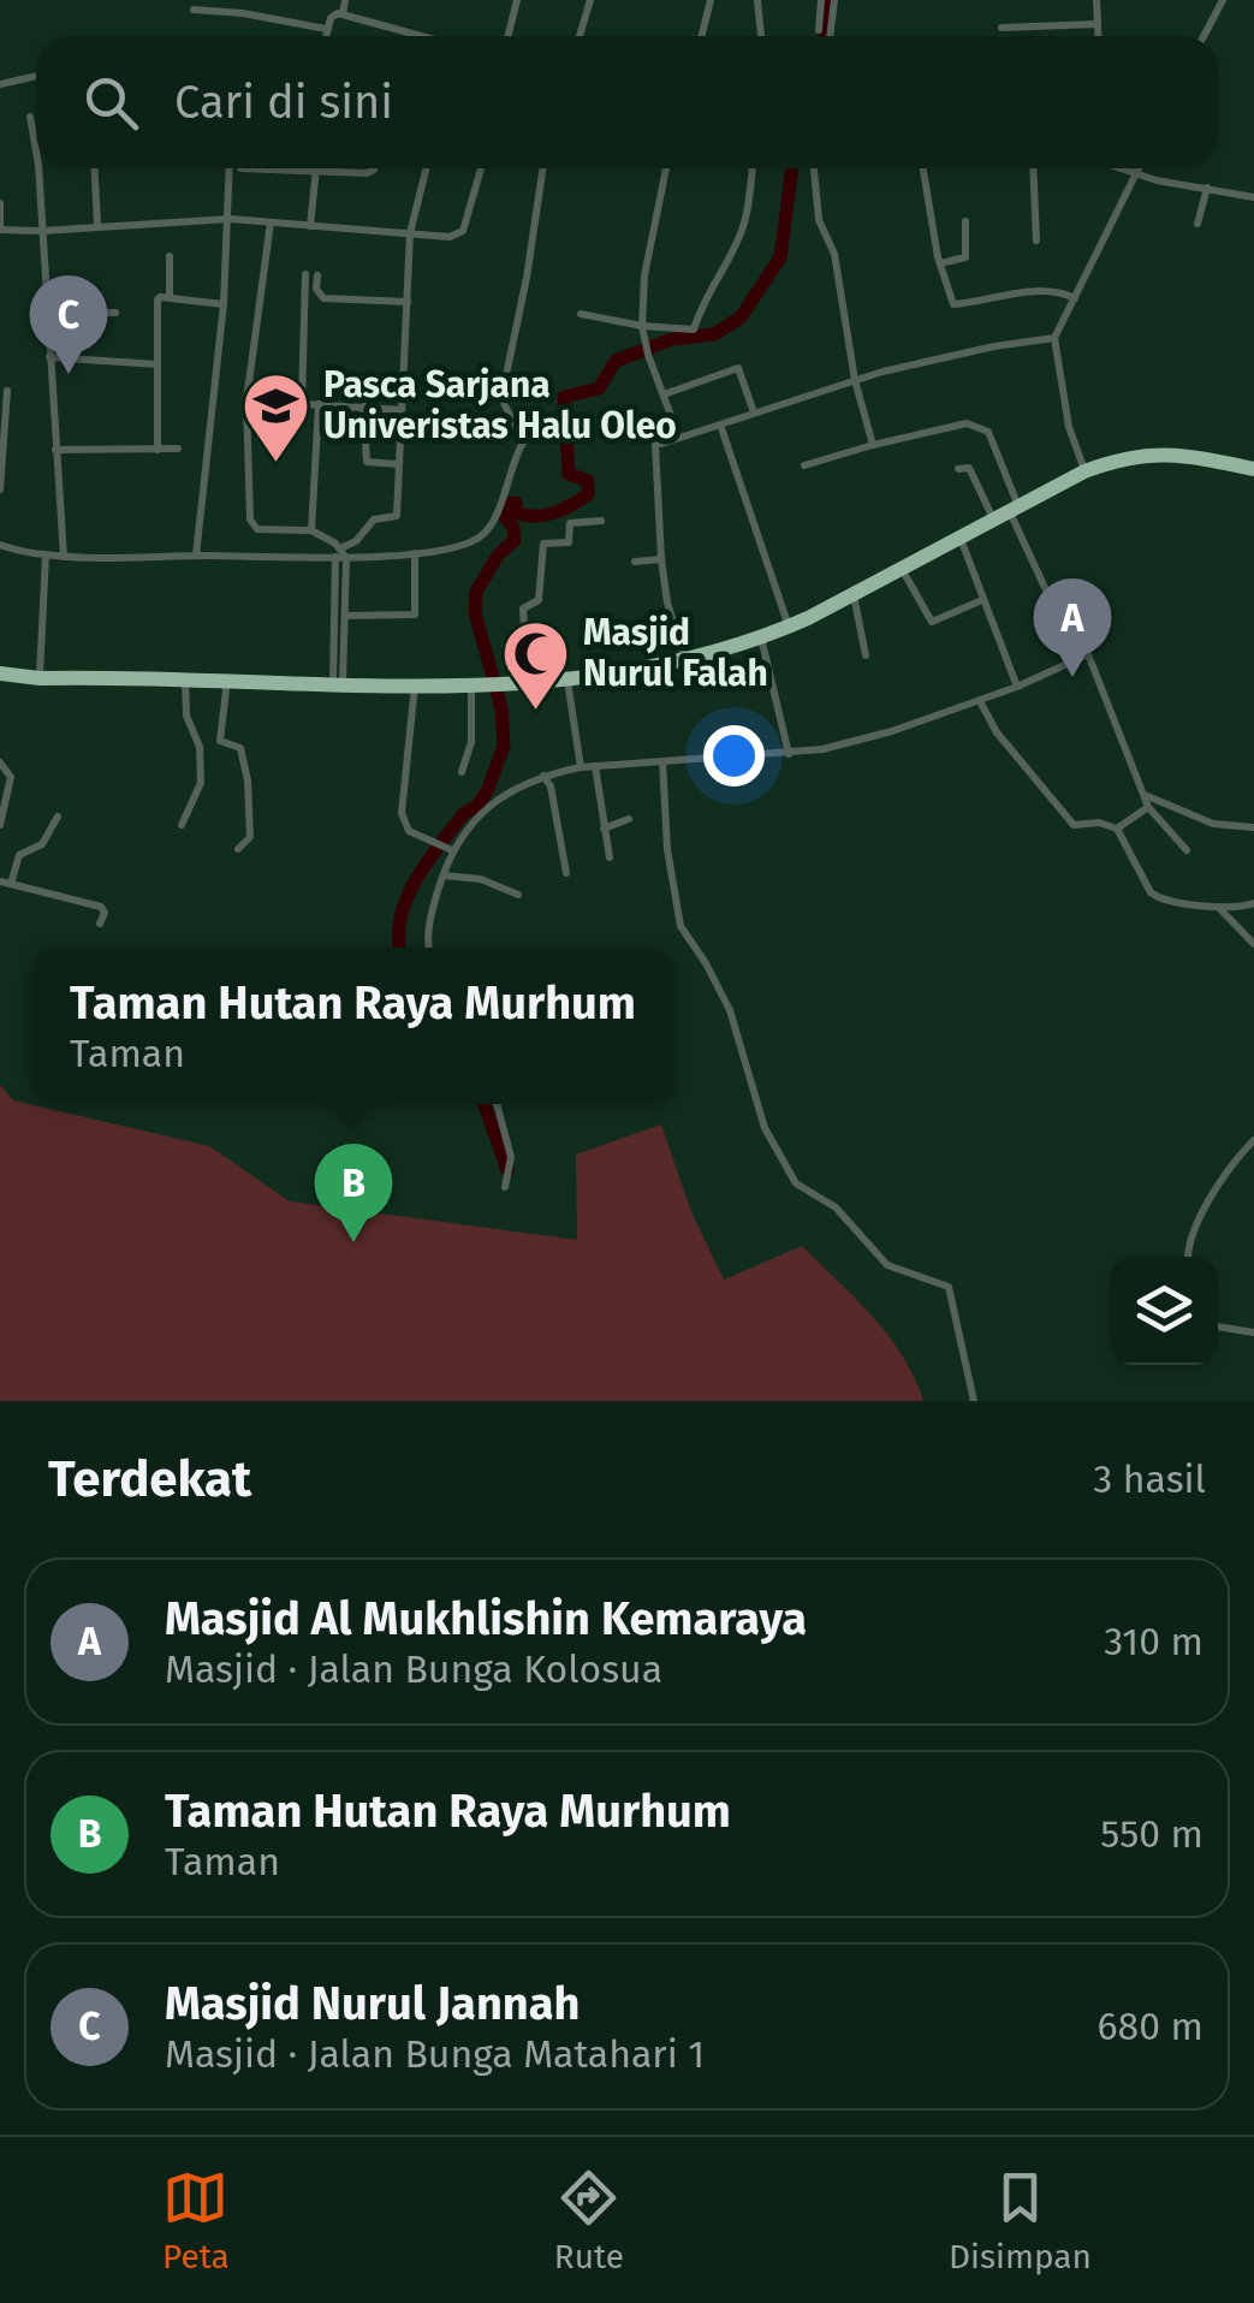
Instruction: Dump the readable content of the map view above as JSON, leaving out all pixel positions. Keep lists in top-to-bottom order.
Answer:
{
  "places": {
    "school or university": ["Pasca Sarjana Univeristas Halu Oleo"],
    "mosque": ["Masjid Nurul Falah"]
  },
  "page": {
    "search": "Cari di sini",
    "pins": ["C", "A", "B"],
    "popup": ["Taman Hutan Raya Murhum", "Taman"],
    "heading": ["Terdekat", "3 hasil"],
    "list": [
      {
        "mark": "A",
        "name": "Masjid Al Mukhlishin Kemaraya",
        "note": "Masjid · Jalan Bunga Kolosua",
        "value": "310 m"
      },
      {
        "mark": "B",
        "name": "Taman Hutan Raya Murhum",
        "note": "Taman",
        "value": "550 m"
      },
      {
        "mark": "C",
        "name": "Masjid Nurul Jannah",
        "note": "Masjid · Jalan Bunga Matahari 1",
        "value": "680 m"
      }
    ],
    "nav": ["Peta", "Rute", "Disimpan"]
  }
}
